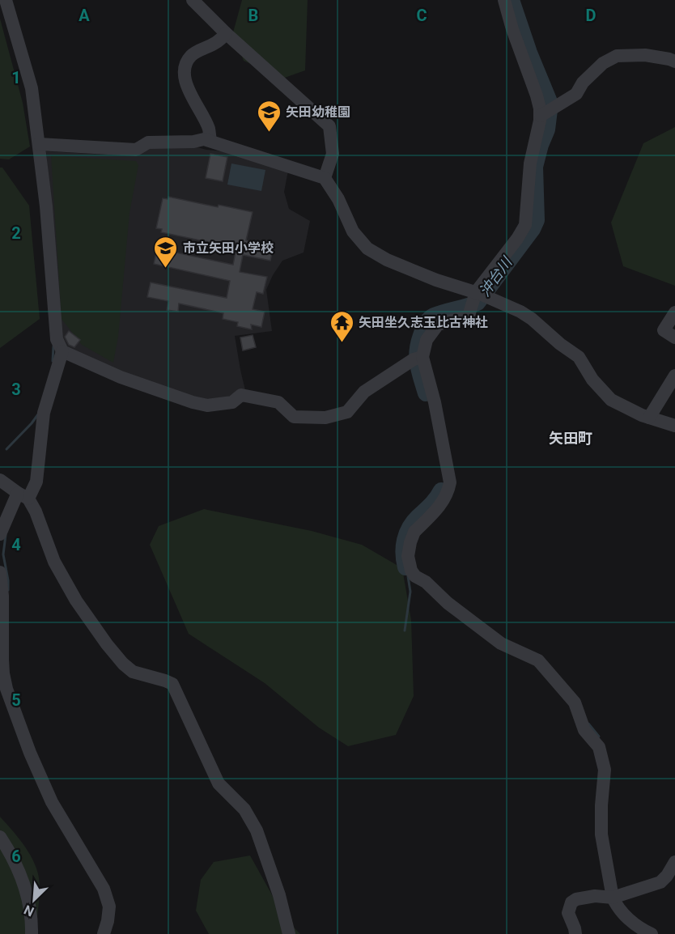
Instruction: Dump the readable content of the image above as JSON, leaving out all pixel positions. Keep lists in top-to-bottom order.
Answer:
{
  "districts": ["矢田町"],
  "water": ["沖台川"],
  "places": {
    "school or university": ["矢田幼稚園", "市立矢田小学校"],
    "temple": ["矢田坐久志玉比古神社"]
  },
  "north": "bottom left",
  "grid": {
    "columns": [
      "A",
      "B",
      "C",
      "D"
    ],
    "rows": [
      "1",
      "2",
      "3",
      "4",
      "5",
      "6"
    ]
  }
}
